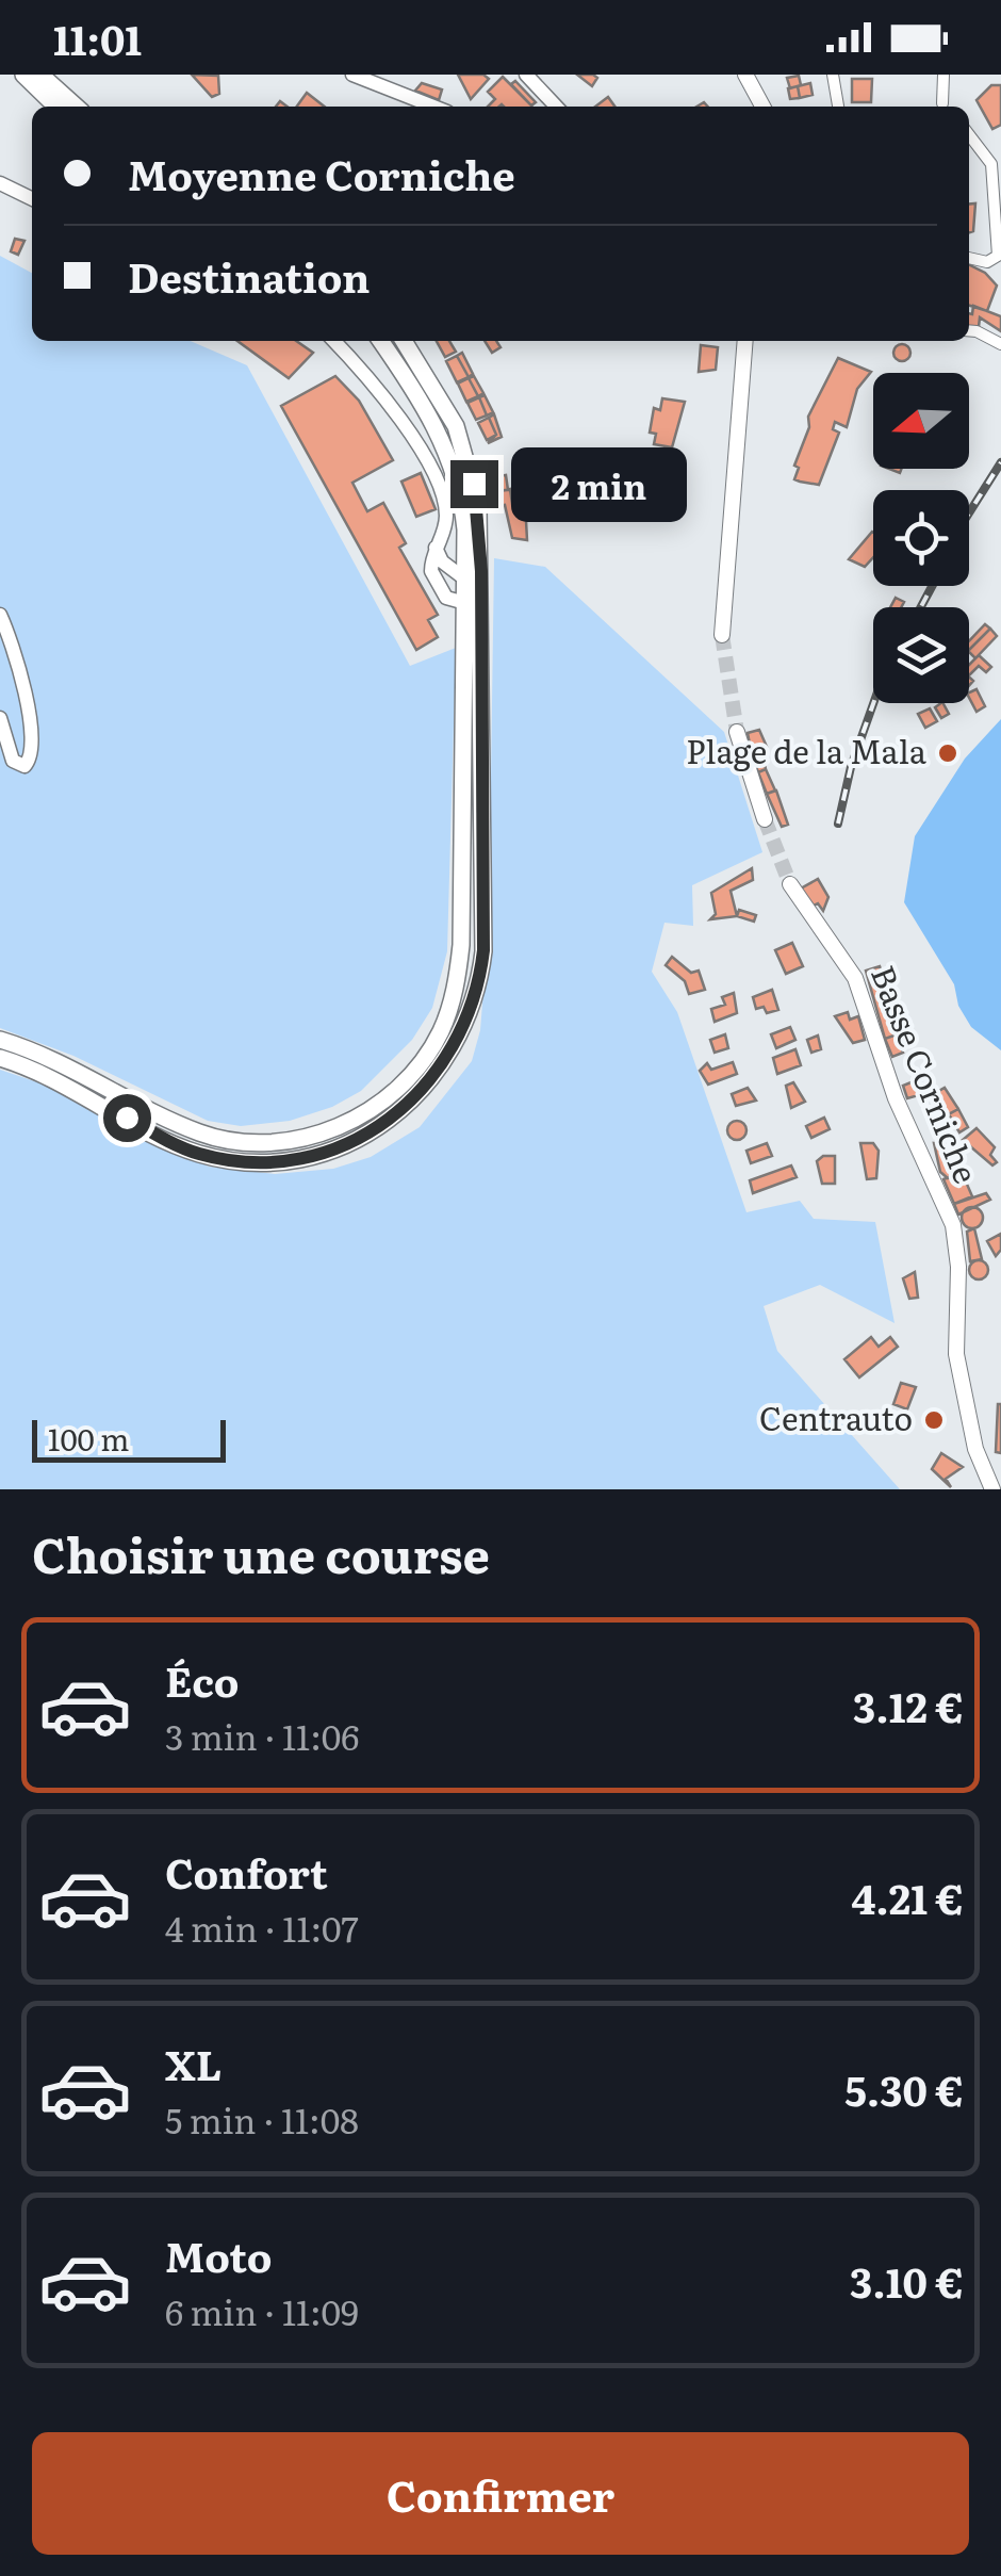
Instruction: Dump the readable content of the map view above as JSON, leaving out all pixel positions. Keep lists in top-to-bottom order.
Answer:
{
  "streets": {
    "main road": ["Basse Corniche"]
  },
  "places": ["Plage de la Mala", "Centrauto"],
  "scale_bar": "100 m",
  "north": "left",
  "page": {
    "status": "11:01",
    "banner": ["Moyenne Corniche", "Destination"],
    "bubble": "2 min",
    "scale": "100 m",
    "heading": "Choisir une course",
    "list": [
      {
        "name": "Éco",
        "note": "3 min · 11:06",
        "value": "3.12 €"
      },
      {
        "name": "Confort",
        "note": "4 min · 11:07",
        "value": "4.21 €"
      },
      {
        "name": "XL",
        "note": "5 min · 11:08",
        "value": "5.30 €"
      },
      {
        "name": "Moto",
        "note": "6 min · 11:09",
        "value": "3.10 €"
      }
    ],
    "buttons": "Confirmer"
  }
}
